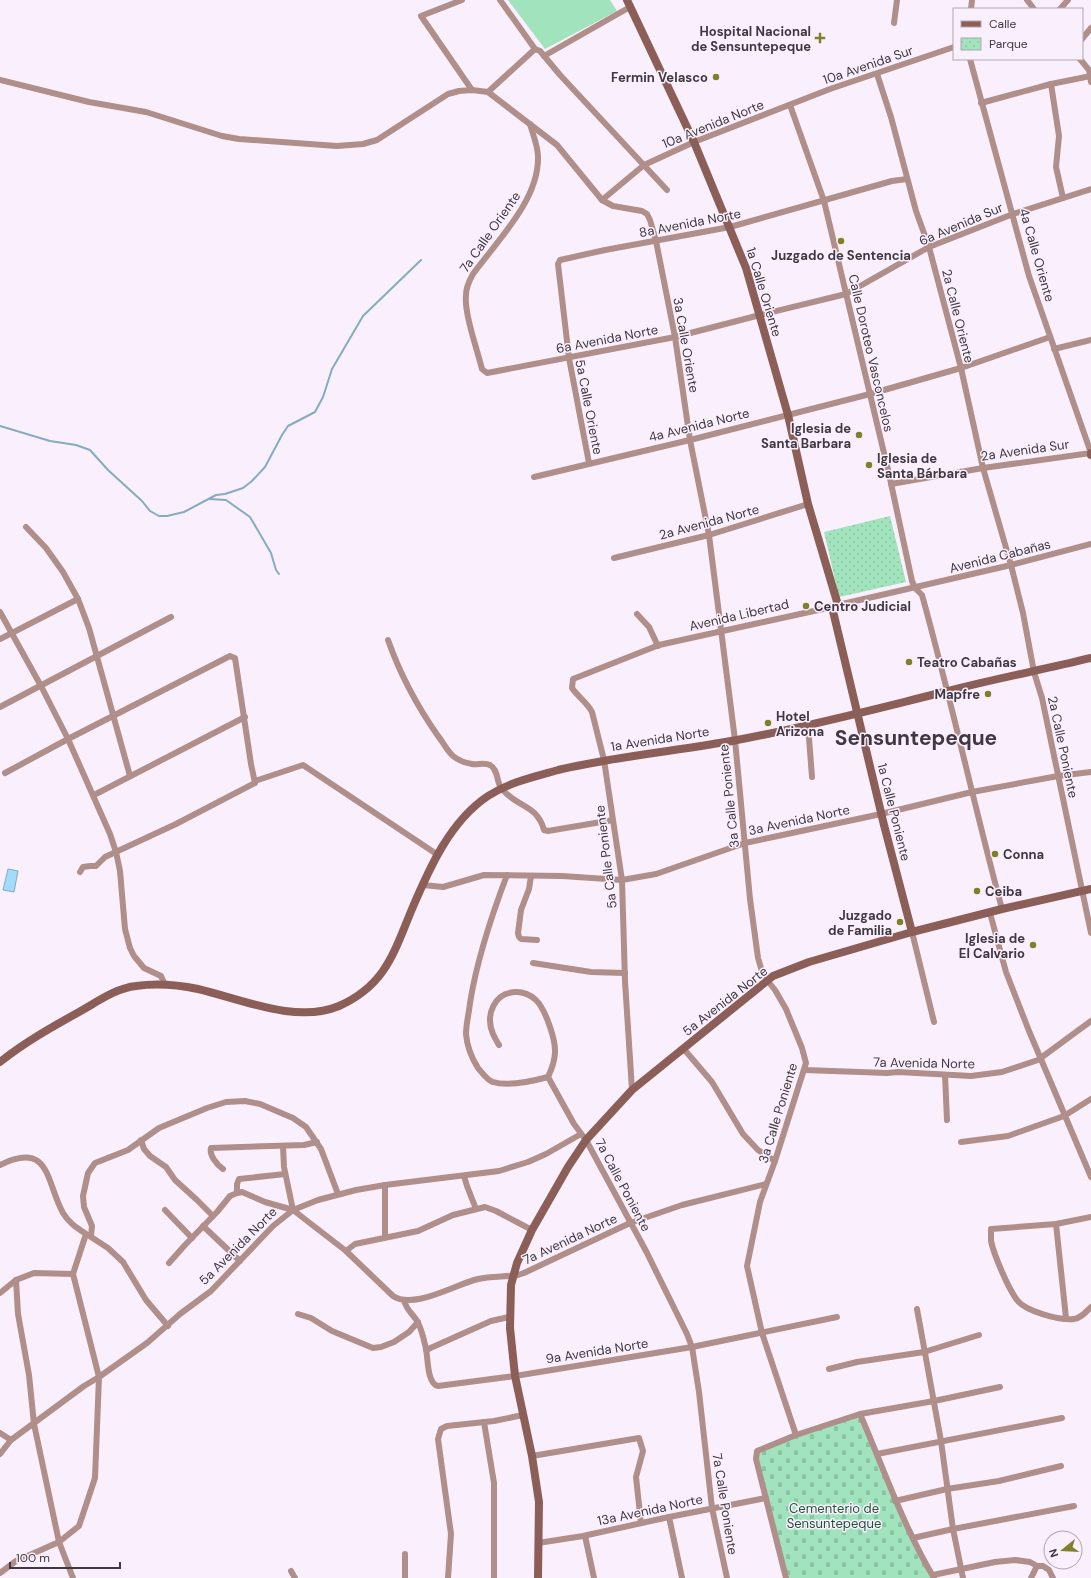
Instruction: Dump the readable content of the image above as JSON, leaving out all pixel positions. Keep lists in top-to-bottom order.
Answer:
{
  "streets": {
    "street": [
      "10a Avenida Sur",
      "10a Avenida Norte",
      "8a Avenida Norte",
      "6a Avenida Sur",
      "7a Calle Oriente",
      "4a Calle Oriente",
      "1a Calle Oriente",
      "2a Calle Oriente",
      "6a Avenida Norte",
      "3a Calle Oriente",
      "Calle Doroteo Vasconcelos",
      "5a Calle Oriente",
      "4a Avenida Norte",
      "2a Avenida Sur",
      "2a Avenida Norte",
      "Avenida Cabañas",
      "Avenida Libertad",
      "1a Avenida Norte",
      "2a Calle Poniente",
      "3a Calle Poniente",
      "1a Calle Poniente",
      "3a Avenida Norte",
      "5a Calle Poniente",
      "5a Avenida Norte",
      "7a Avenida Norte",
      "7a Calle Poniente",
      "9a Avenida Norte",
      "13a Avenida Norte"
    ]
  },
  "crossings": [
    ["10a Avenida Sur", "10a Avenida Norte"],
    ["10a Avenida Sur", "2a Calle Oriente"],
    ["10a Avenida Sur", "Calle Doroteo Vasconcelos"],
    ["10a Avenida Norte", "1a Calle Oriente"],
    ["10a Avenida Norte", "3a Calle Oriente"],
    ["10a Avenida Norte", "Calle Doroteo Vasconcelos"],
    ["8a Avenida Norte", "1a Calle Oriente"],
    ["8a Avenida Norte", "2a Calle Oriente"],
    ["8a Avenida Norte", "3a Calle Oriente"],
    ["8a Avenida Norte", "Calle Doroteo Vasconcelos"],
    ["8a Avenida Norte", "5a Calle Oriente"],
    ["6a Avenida Sur", "4a Calle Oriente"],
    ["6a Avenida Sur", "2a Calle Oriente"],
    ["6a Avenida Sur", "6a Avenida Norte"],
    ["6a Avenida Sur", "Calle Doroteo Vasconcelos"],
    ["7a Calle Oriente", "6a Avenida Norte"],
    ["4a Calle Oriente", "4a Avenida Norte"],
    ["4a Calle Oriente", "2a Avenida Sur"],
    ["1a Calle Oriente", "6a Avenida Norte"],
    ["1a Calle Oriente", "4a Avenida Norte"],
    ["1a Calle Oriente", "2a Avenida Norte"],
    ["1a Calle Oriente", "Avenida Libertad"],
    ["1a Calle Oriente", "1a Calle Poniente"],
    ["2a Calle Oriente", "4a Avenida Norte"],
    ["2a Calle Oriente", "2a Avenida Sur"],
    ["2a Calle Oriente", "Avenida Cabañas"],
    ["2a Calle Oriente", "2a Calle Poniente"],
    ["6a Avenida Norte", "3a Calle Oriente"],
    ["6a Avenida Norte", "Calle Doroteo Vasconcelos"],
    ["6a Avenida Norte", "5a Calle Oriente"],
    ["3a Calle Oriente", "4a Avenida Norte"],
    ["3a Calle Oriente", "2a Avenida Norte"],
    ["3a Calle Oriente", "Avenida Libertad"],
    ["3a Calle Oriente", "3a Calle Poniente"],
    ["Calle Doroteo Vasconcelos", "4a Avenida Norte"],
    ["Calle Doroteo Vasconcelos", "2a Avenida Sur"],
    ["Calle Doroteo Vasconcelos", "Avenida Cabañas"],
    ["Calle Doroteo Vasconcelos", "Avenida Libertad"],
    ["Calle Doroteo Vasconcelos", "1a Avenida Norte"],
    ["Calle Doroteo Vasconcelos", "3a Avenida Norte"],
    ["Calle Doroteo Vasconcelos", "5a Avenida Norte"],
    ["5a Calle Oriente", "4a Avenida Norte"],
    ["Avenida Cabañas", "Avenida Libertad"],
    ["Avenida Cabañas", "2a Calle Poniente"],
    ["Avenida Libertad", "3a Calle Poniente"],
    ["Avenida Libertad", "1a Calle Poniente"],
    ["Avenida Libertad", "5a Calle Poniente"],
    ["1a Avenida Norte", "2a Calle Poniente"],
    ["1a Avenida Norte", "3a Calle Poniente"],
    ["1a Avenida Norte", "1a Calle Poniente"],
    ["1a Avenida Norte", "5a Calle Poniente"],
    ["2a Calle Poniente", "3a Avenida Norte"],
    ["2a Calle Poniente", "5a Avenida Norte"],
    ["3a Calle Poniente", "3a Avenida Norte"],
    ["3a Calle Poniente", "5a Avenida Norte"],
    ["3a Calle Poniente", "7a Avenida Norte"],
    ["3a Calle Poniente", "9a Avenida Norte"],
    ["1a Calle Poniente", "3a Avenida Norte"],
    ["1a Calle Poniente", "5a Avenida Norte"],
    ["3a Avenida Norte", "5a Calle Poniente"],
    ["5a Calle Poniente", "5a Avenida Norte"],
    ["5a Avenida Norte", "7a Calle Poniente"],
    ["7a Avenida Norte", "7a Calle Poniente"],
    ["7a Calle Poniente", "9a Avenida Norte"],
    ["7a Calle Poniente", "13a Avenida Norte"]
  ],
  "districts": ["Sensuntepeque"],
  "parks": ["Cementerio de Sensuntepeque"],
  "places": {
    "health": ["Hospital Nacional de Sensuntepeque"],
    "other": [
      "Fermin Velasco",
      "Juzgado de Sentencia",
      "Iglesia de Santa Barbara",
      "Iglesia de Santa Bárbara",
      "Centro Judicial",
      "Teatro Cabañas",
      "Mapfre",
      "Hotel Arizona",
      "Conna",
      "Ceiba",
      "Juzgado de Familia",
      "Iglesia de El Calvario"
    ]
  },
  "legend": ["Calle", "Parque"],
  "scale_bar": "100 m",
  "north": "left"
}
